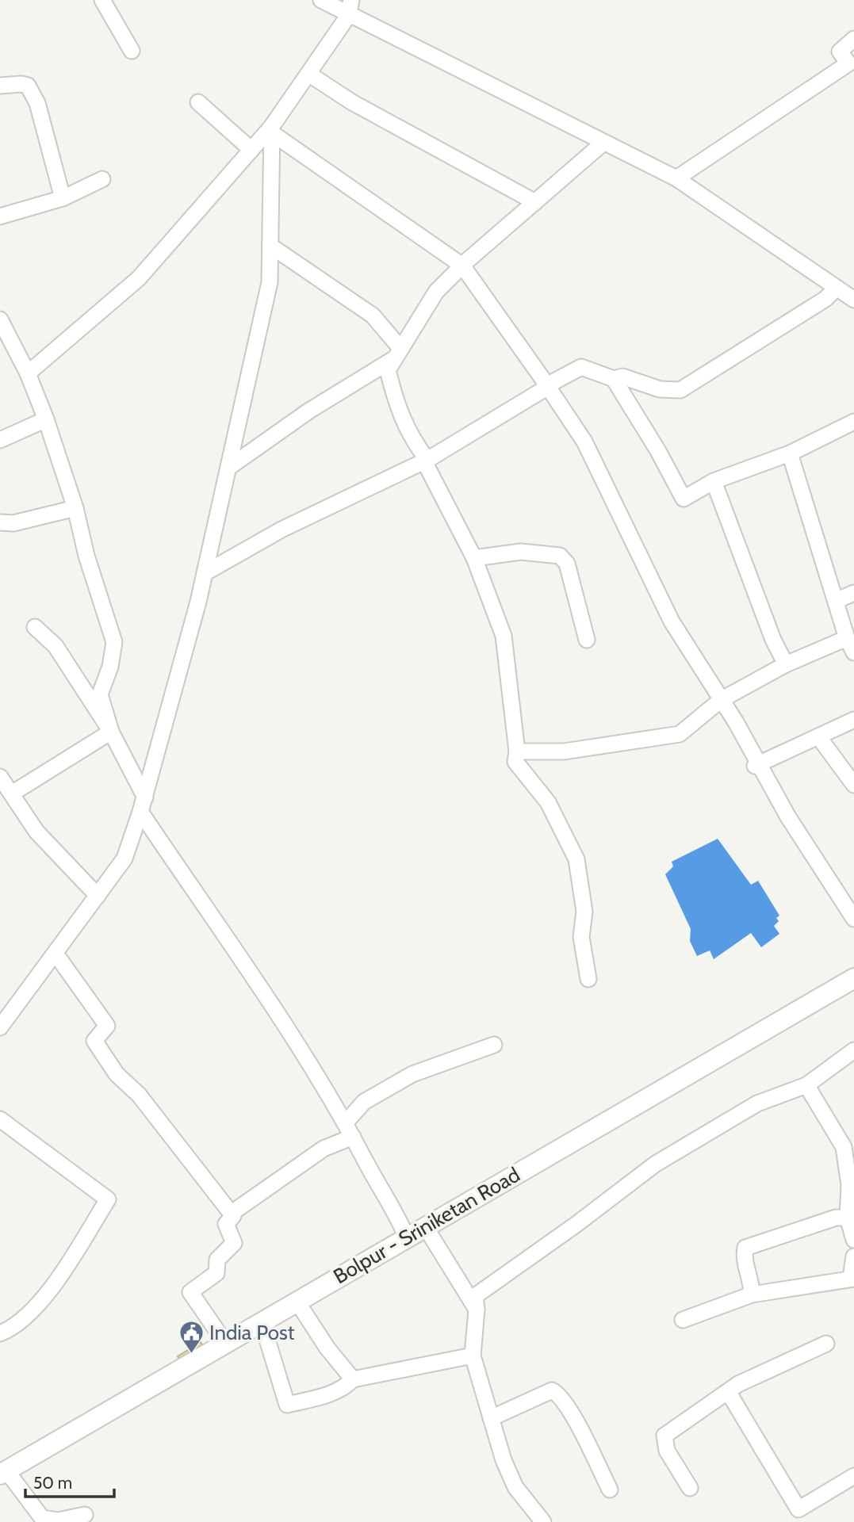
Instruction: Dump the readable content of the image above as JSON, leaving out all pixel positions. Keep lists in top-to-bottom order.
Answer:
{
  "streets": {
    "main road": ["Bolpur - Sriniketan Road"]
  },
  "places": {
    "public building": ["India Post"]
  },
  "scale_bar": "50 m"
}
